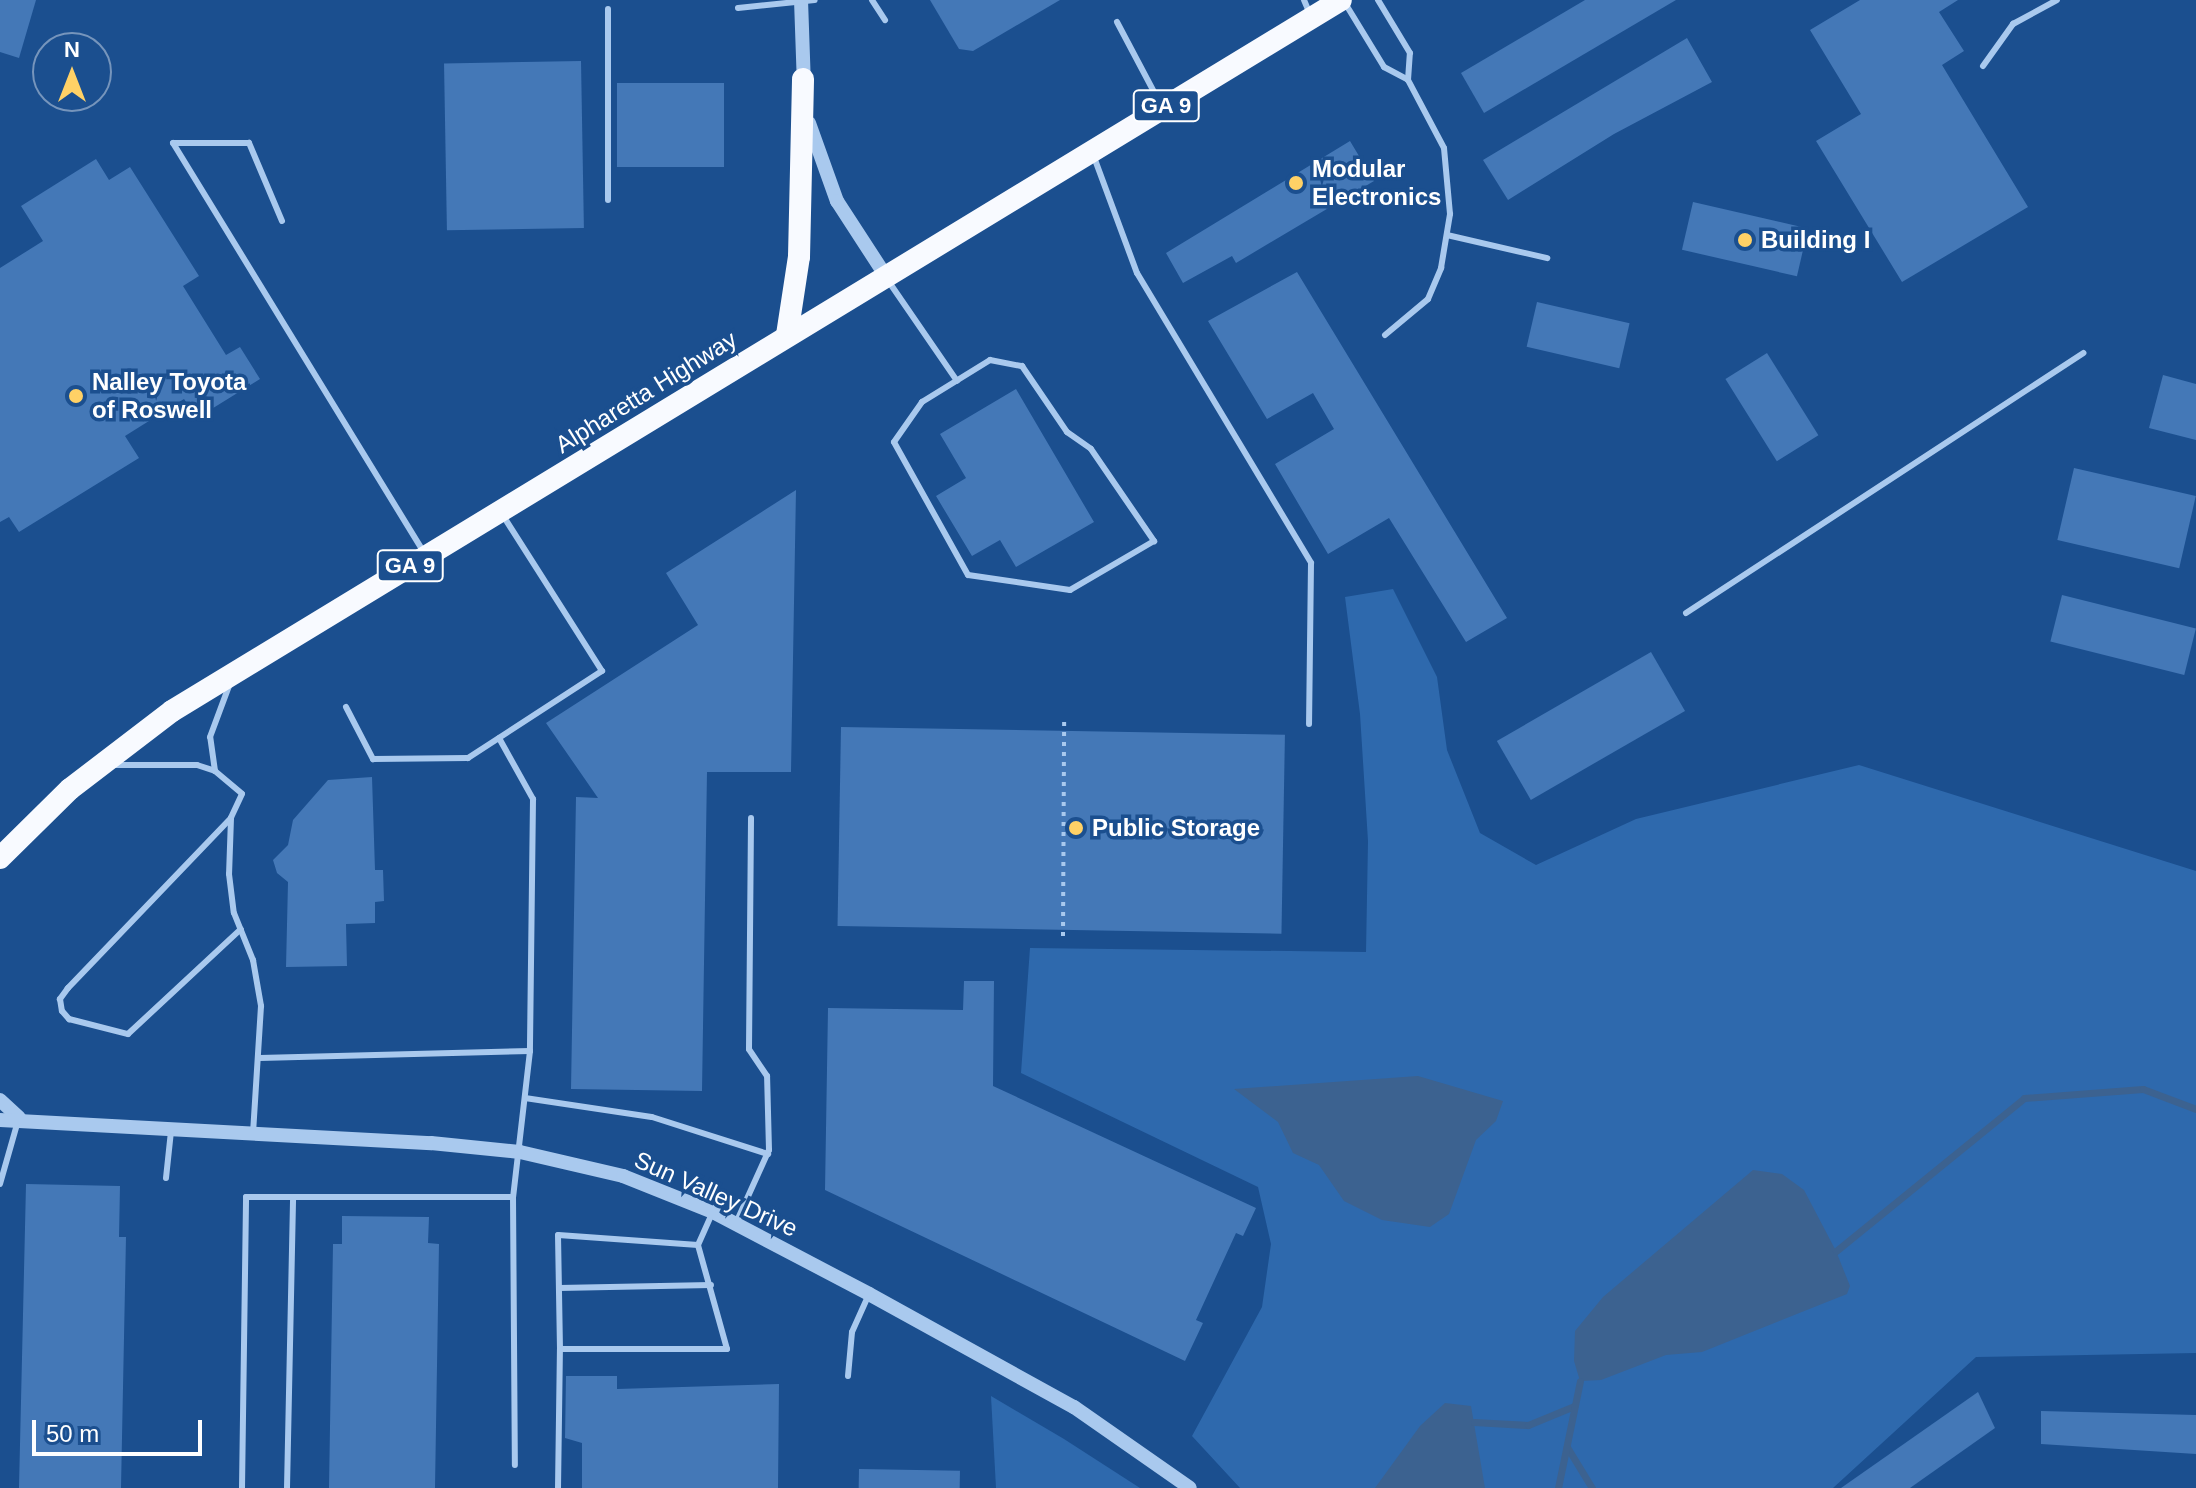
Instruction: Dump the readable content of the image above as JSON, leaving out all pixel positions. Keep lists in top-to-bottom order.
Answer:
{
  "streets": {
    "highway": ["GA 9", "Alpharetta Highway"],
    "street": ["Sun Valley Drive"]
  },
  "places": [
    "Modular Electronics",
    "Building I",
    "Nalley Toyota of Roswell",
    "Public Storage"
  ],
  "scale_bar": "50 m",
  "north": "top"
}
